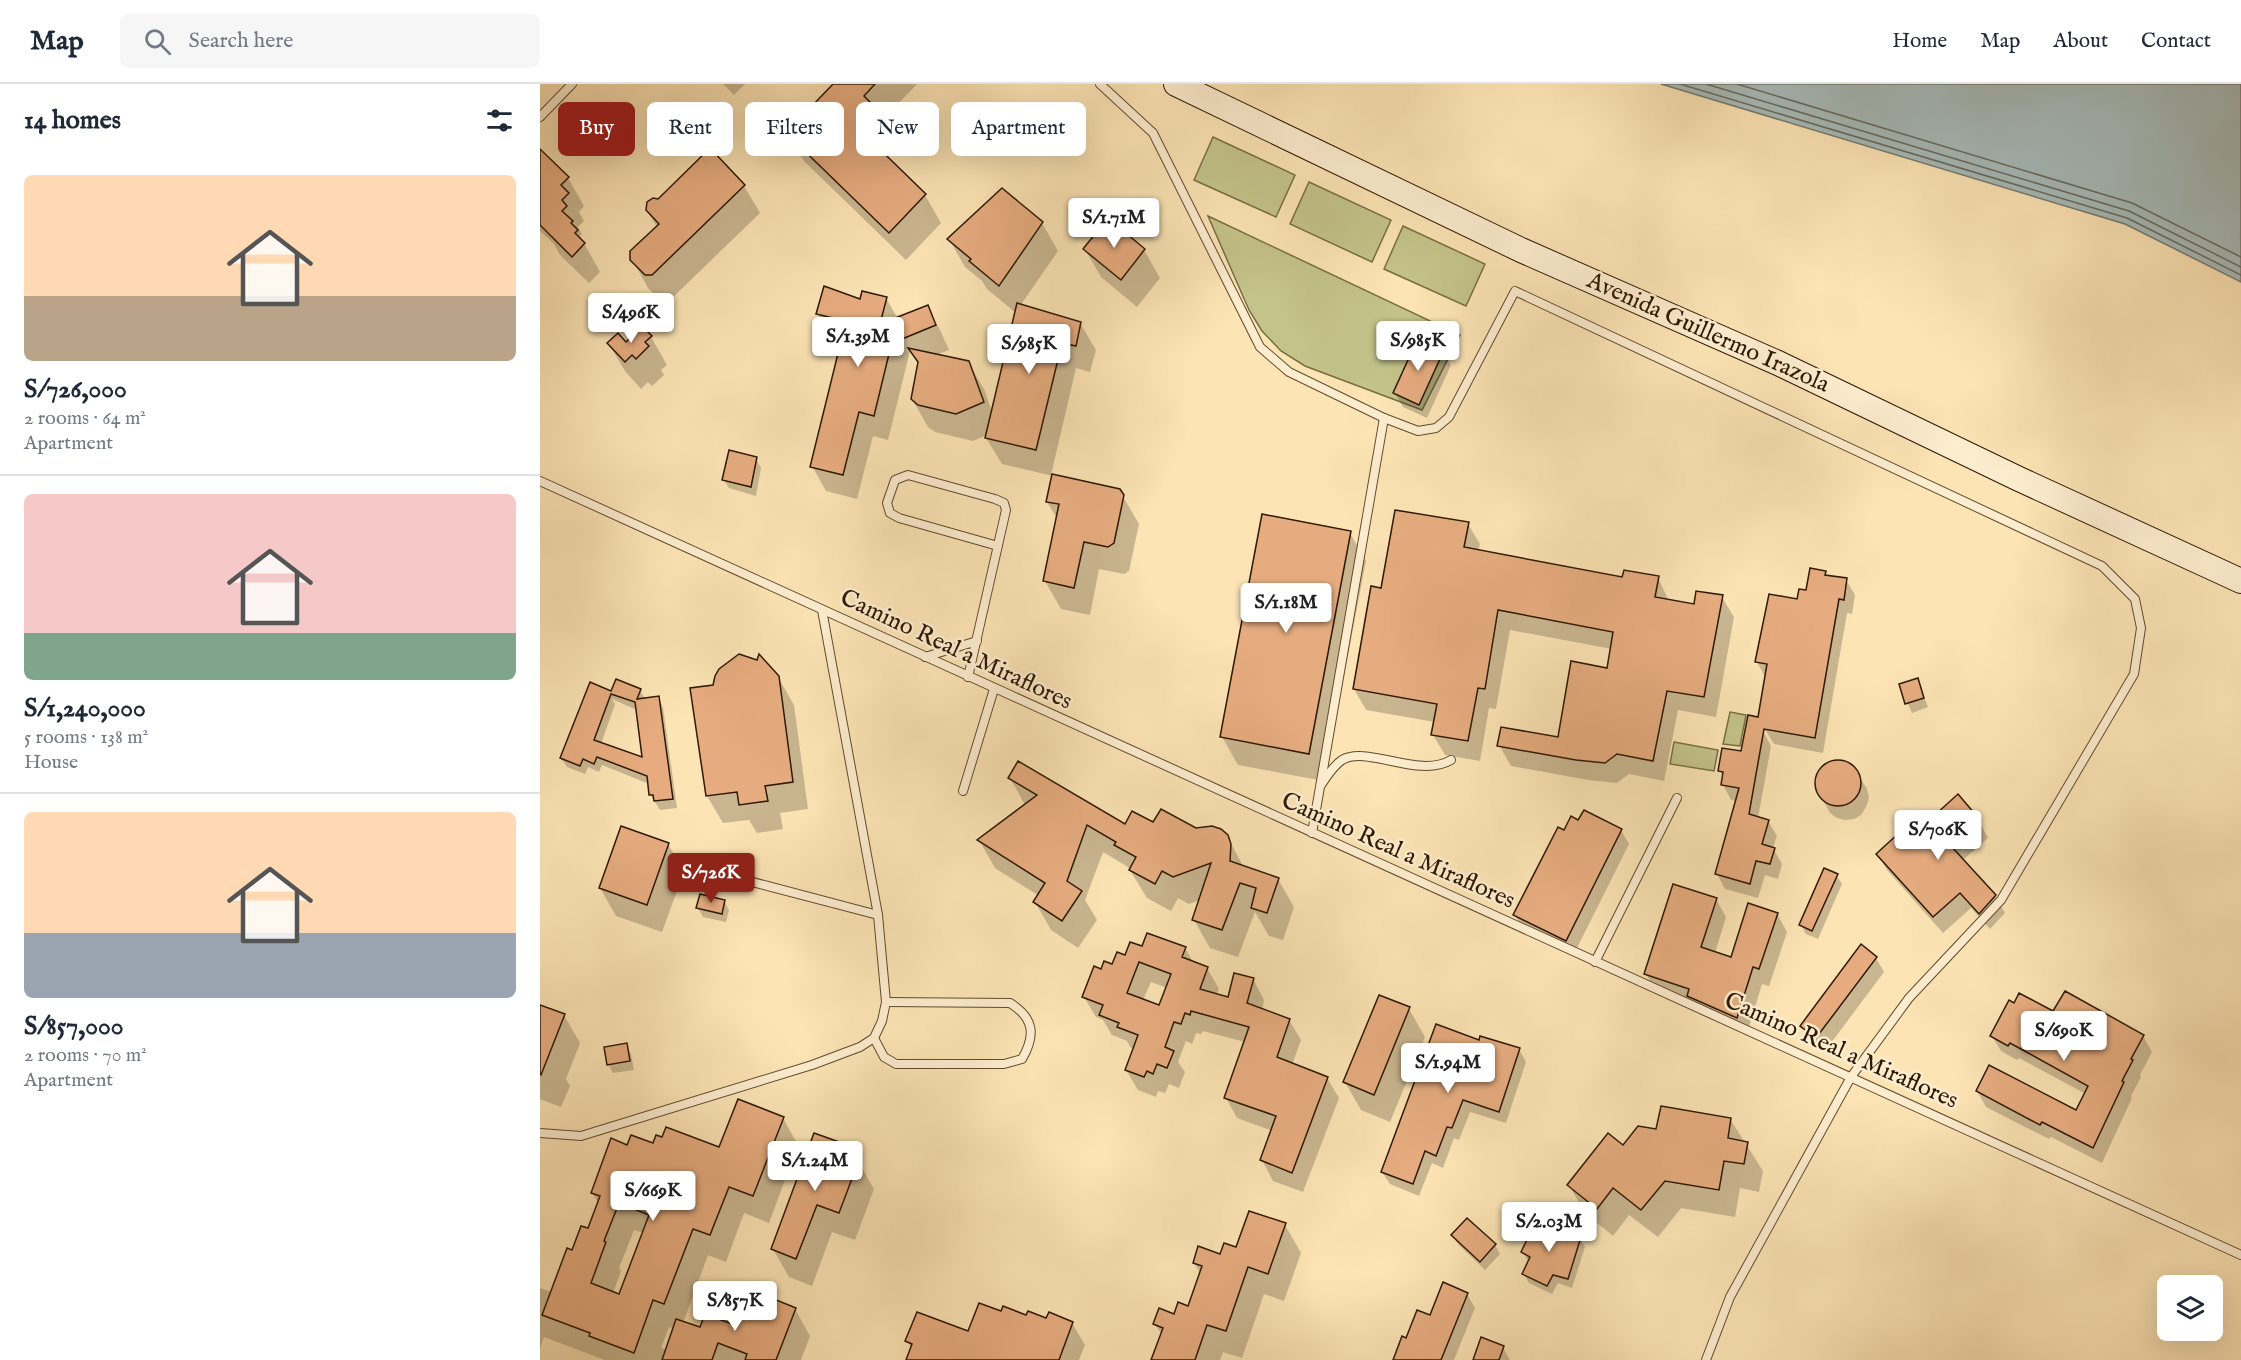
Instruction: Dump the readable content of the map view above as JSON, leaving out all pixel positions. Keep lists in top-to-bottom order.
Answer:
{
  "streets": {
    "main road": ["Avenida Guillermo Irazola"],
    "lane": ["Camino Real a Miraflores"]
  },
  "page": {
    "header": "Map",
    "search": "Search here",
    "nav": [
      "Home",
      "Map",
      "About",
      "Contact"
    ],
    "heading": "14 homes",
    "chip": [
      "Buy",
      "Rent",
      "Filters",
      "New",
      "Apartment"
    ],
    "list": [
      {
        "name": "S/726,000",
        "note": "2 rooms · 64 m² · Apartment"
      },
      {
        "name": "S/1,240,000",
        "note": "5 rooms · 138 m² · House"
      },
      {
        "name": "S/857,000",
        "note": "2 rooms · 70 m² · Apartment"
      }
    ],
    "price": [
      "S/1.71M",
      "S/496K",
      "S/1.39M",
      "S/985K",
      "S/985K",
      "S/1.18M",
      "S/706K",
      "S/726K",
      "S/690K",
      "S/1.94M",
      "S/1.24M",
      "S/669K",
      "S/2.03M",
      "S/857K"
    ]
  }
}
